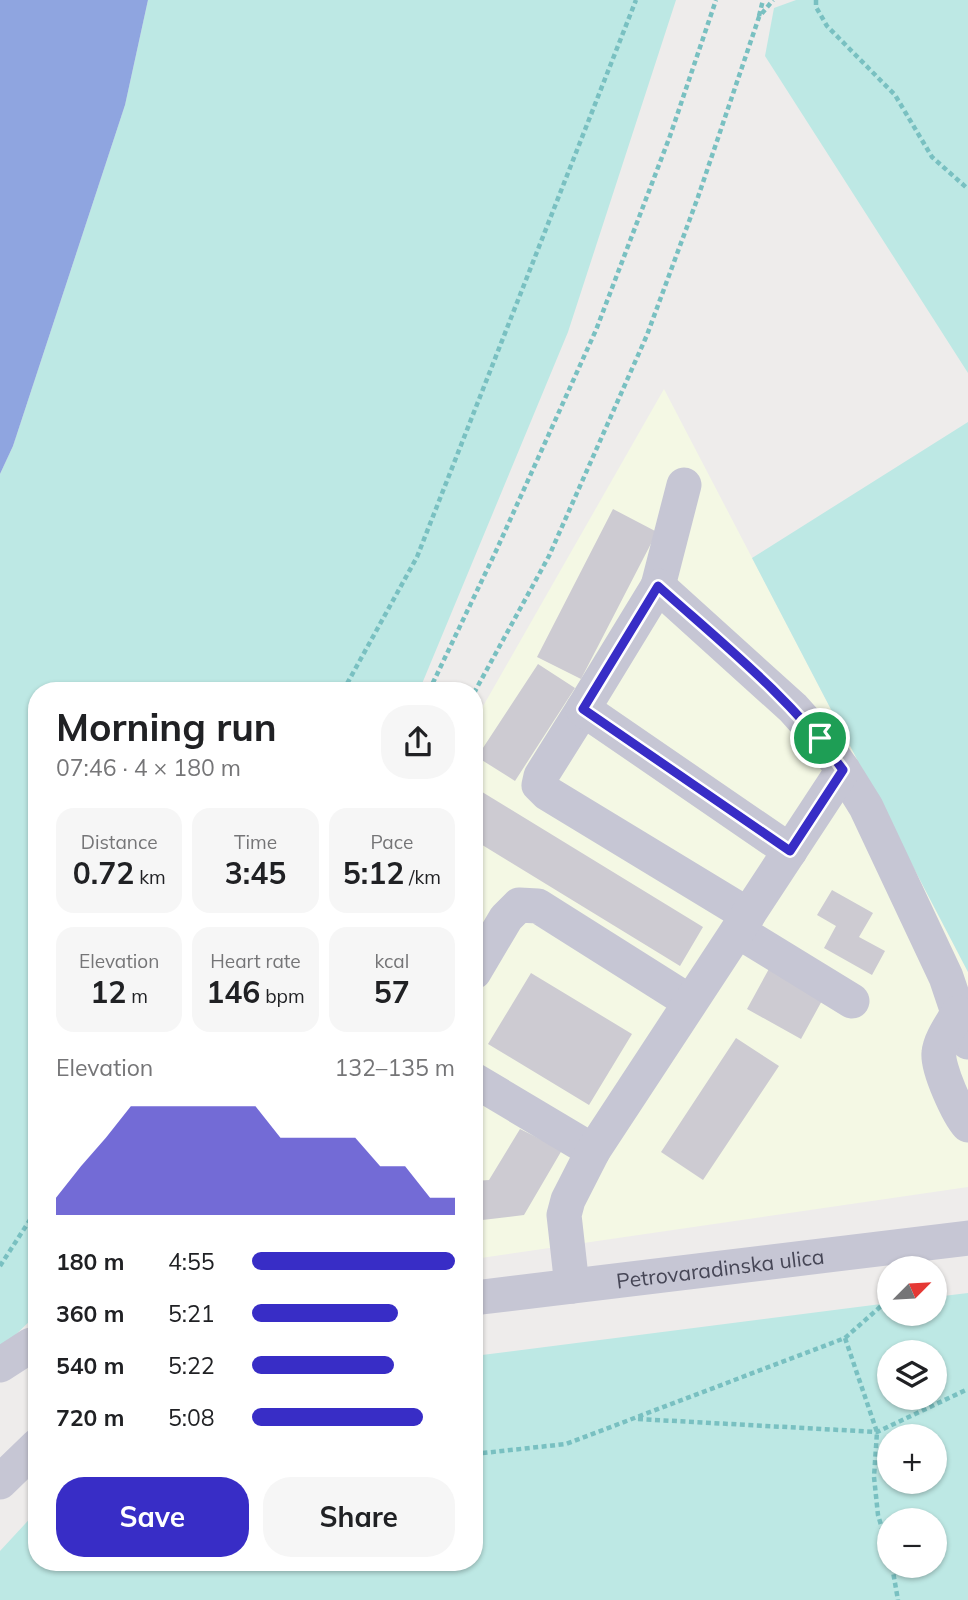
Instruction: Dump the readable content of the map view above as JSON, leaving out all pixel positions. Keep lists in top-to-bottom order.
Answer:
{
  "streets": {
    "street": ["Petrovaradinska ulica"]
  },
  "north": "top right",
  "page": {
    "heading": ["Morning run", "07:46 · 4 × 180 m"],
    "stats": [
      ["Distance", "0.72 km"],
      ["Time", "3:45"],
      ["Pace", "5:12 /km"],
      ["Elevation", "12 m"],
      ["Heart rate", "146 bpm"],
      ["kcal", "57"]
    ],
    "chart": ["Elevation", "132–135 m"],
    "list": [
      {
        "name": "180 m",
        "note": "4:55"
      },
      {
        "name": "360 m",
        "note": "5:21"
      },
      {
        "name": "540 m",
        "note": "5:22"
      },
      {
        "name": "720 m",
        "note": "5:08"
      }
    ],
    "map_buttons": ["+", "−"],
    "buttons": ["Save", "Share"]
  }
}
